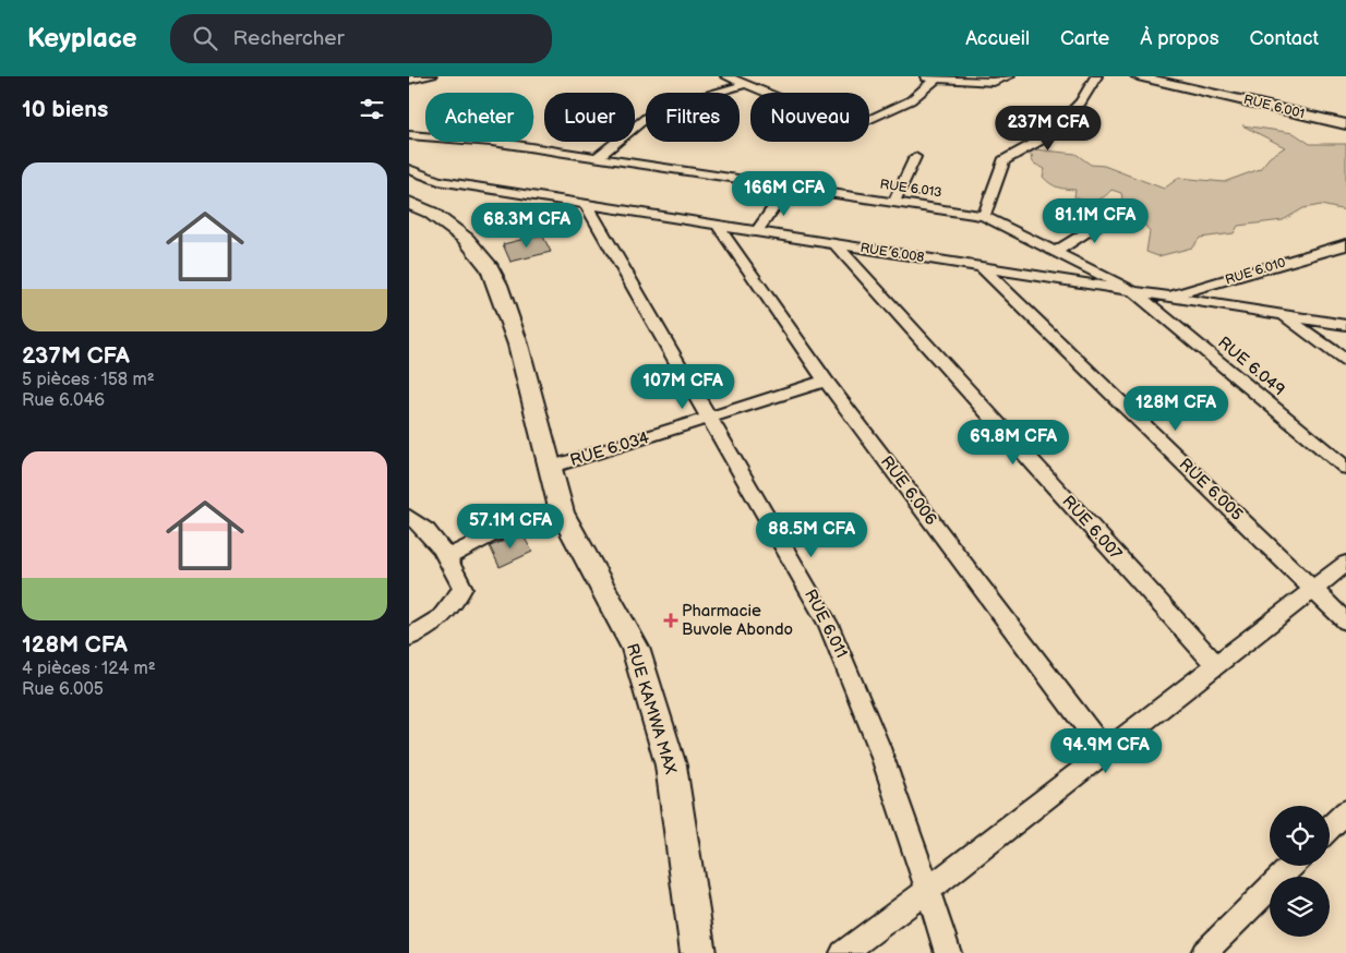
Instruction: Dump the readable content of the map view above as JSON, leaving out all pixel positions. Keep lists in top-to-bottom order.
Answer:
{
  "streets": {
    "main road": ["RUE KAMWA MAX"],
    "street": [
      "RUE 6.001",
      "RUE 6.013",
      "RUE 6.008",
      "RUE 6.010",
      "RUE 6.049",
      "RUE 6.034",
      "RUE 6.005",
      "RUE 6.006",
      "RUE 6.007",
      "RUE 6.011"
    ]
  },
  "crossings": [
    ["RUE 6.013", "RUE 6.008"],
    ["RUE 6.013", "RUE 6.049"],
    ["RUE 6.008", "RUE 6.010"],
    ["RUE 6.008", "RUE 6.049"],
    ["RUE 6.008", "RUE 6.005"],
    ["RUE 6.008", "RUE 6.006"],
    ["RUE 6.008", "RUE 6.007"],
    ["RUE 6.008", "RUE 6.011"],
    ["RUE 6.034", "RUE 6.006"],
    ["RUE 6.034", "RUE 6.011"],
    ["RUE 6.034", "RUE KAMWA MAX"]
  ],
  "places": {
    "health": ["Pharmacie Buvole Abondo"]
  },
  "page": {
    "header": "Keyplace",
    "search": "Rechercher",
    "nav": [
      "Accueil",
      "Carte",
      "À propos",
      "Contact"
    ],
    "heading": "10 biens",
    "chip": [
      "Acheter",
      "Louer",
      "Filtres",
      "Nouveau"
    ],
    "price": [
      "237M CFA",
      "166M CFA",
      "81.1M CFA",
      "68.3M CFA",
      "107M CFA",
      "128M CFA",
      "69.8M CFA",
      "57.1M CFA",
      "88.5M CFA",
      "94.9M CFA"
    ],
    "list": [
      {
        "name": "237M CFA",
        "note": "5 pièces · 158 m² · Rue 6.046"
      },
      {
        "name": "128M CFA",
        "note": "4 pièces · 124 m² · Rue 6.005"
      }
    ]
  }
}
